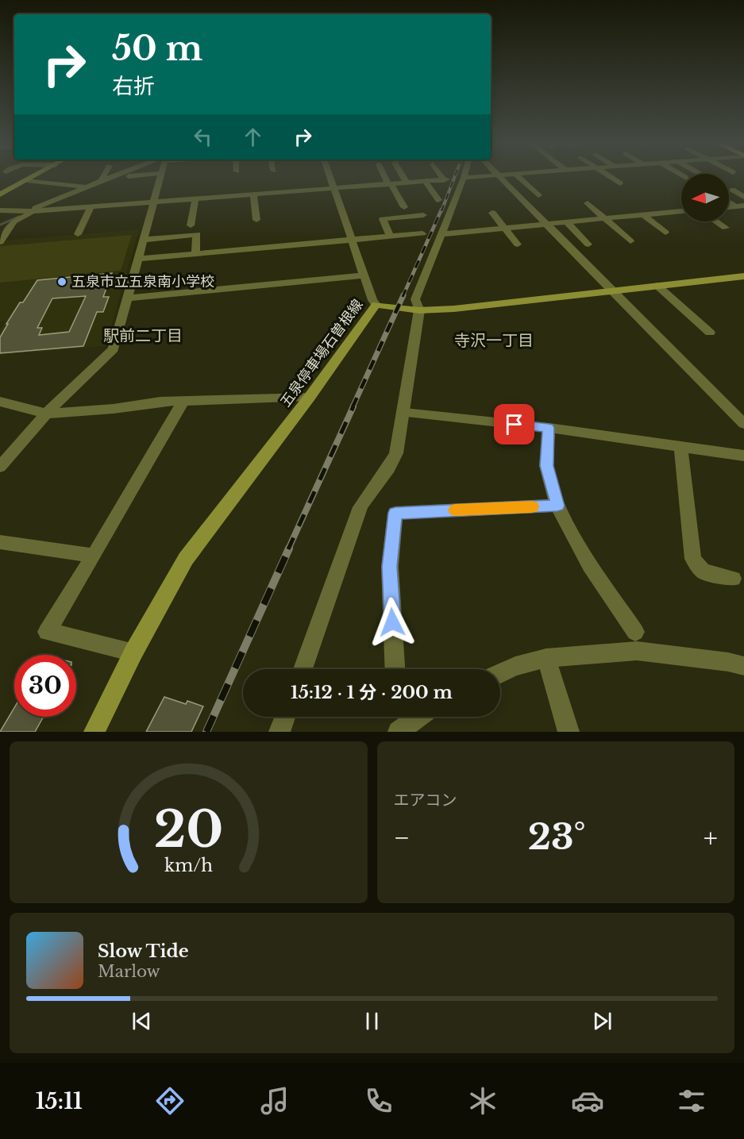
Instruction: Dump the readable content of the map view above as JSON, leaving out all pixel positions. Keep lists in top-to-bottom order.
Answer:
{
  "streets": {
    "main road": ["五泉停車場石曽根線"]
  },
  "districts": ["駅前二丁目", "寺沢一丁目"],
  "places": ["五泉市立五泉南小学校"],
  "north": "left",
  "page": {
    "turn": ["50 m", "右折"],
    "limit": "30",
    "trip": "15:12 · 1 分 · 200 m",
    "tile": "エアコン",
    "heat": ["−", "23°", "+"],
    "song": ["Slow Tide", "Marlow"],
    "tabs": "15:11",
    "gauge": ["20", "km/h"]
  }
}
